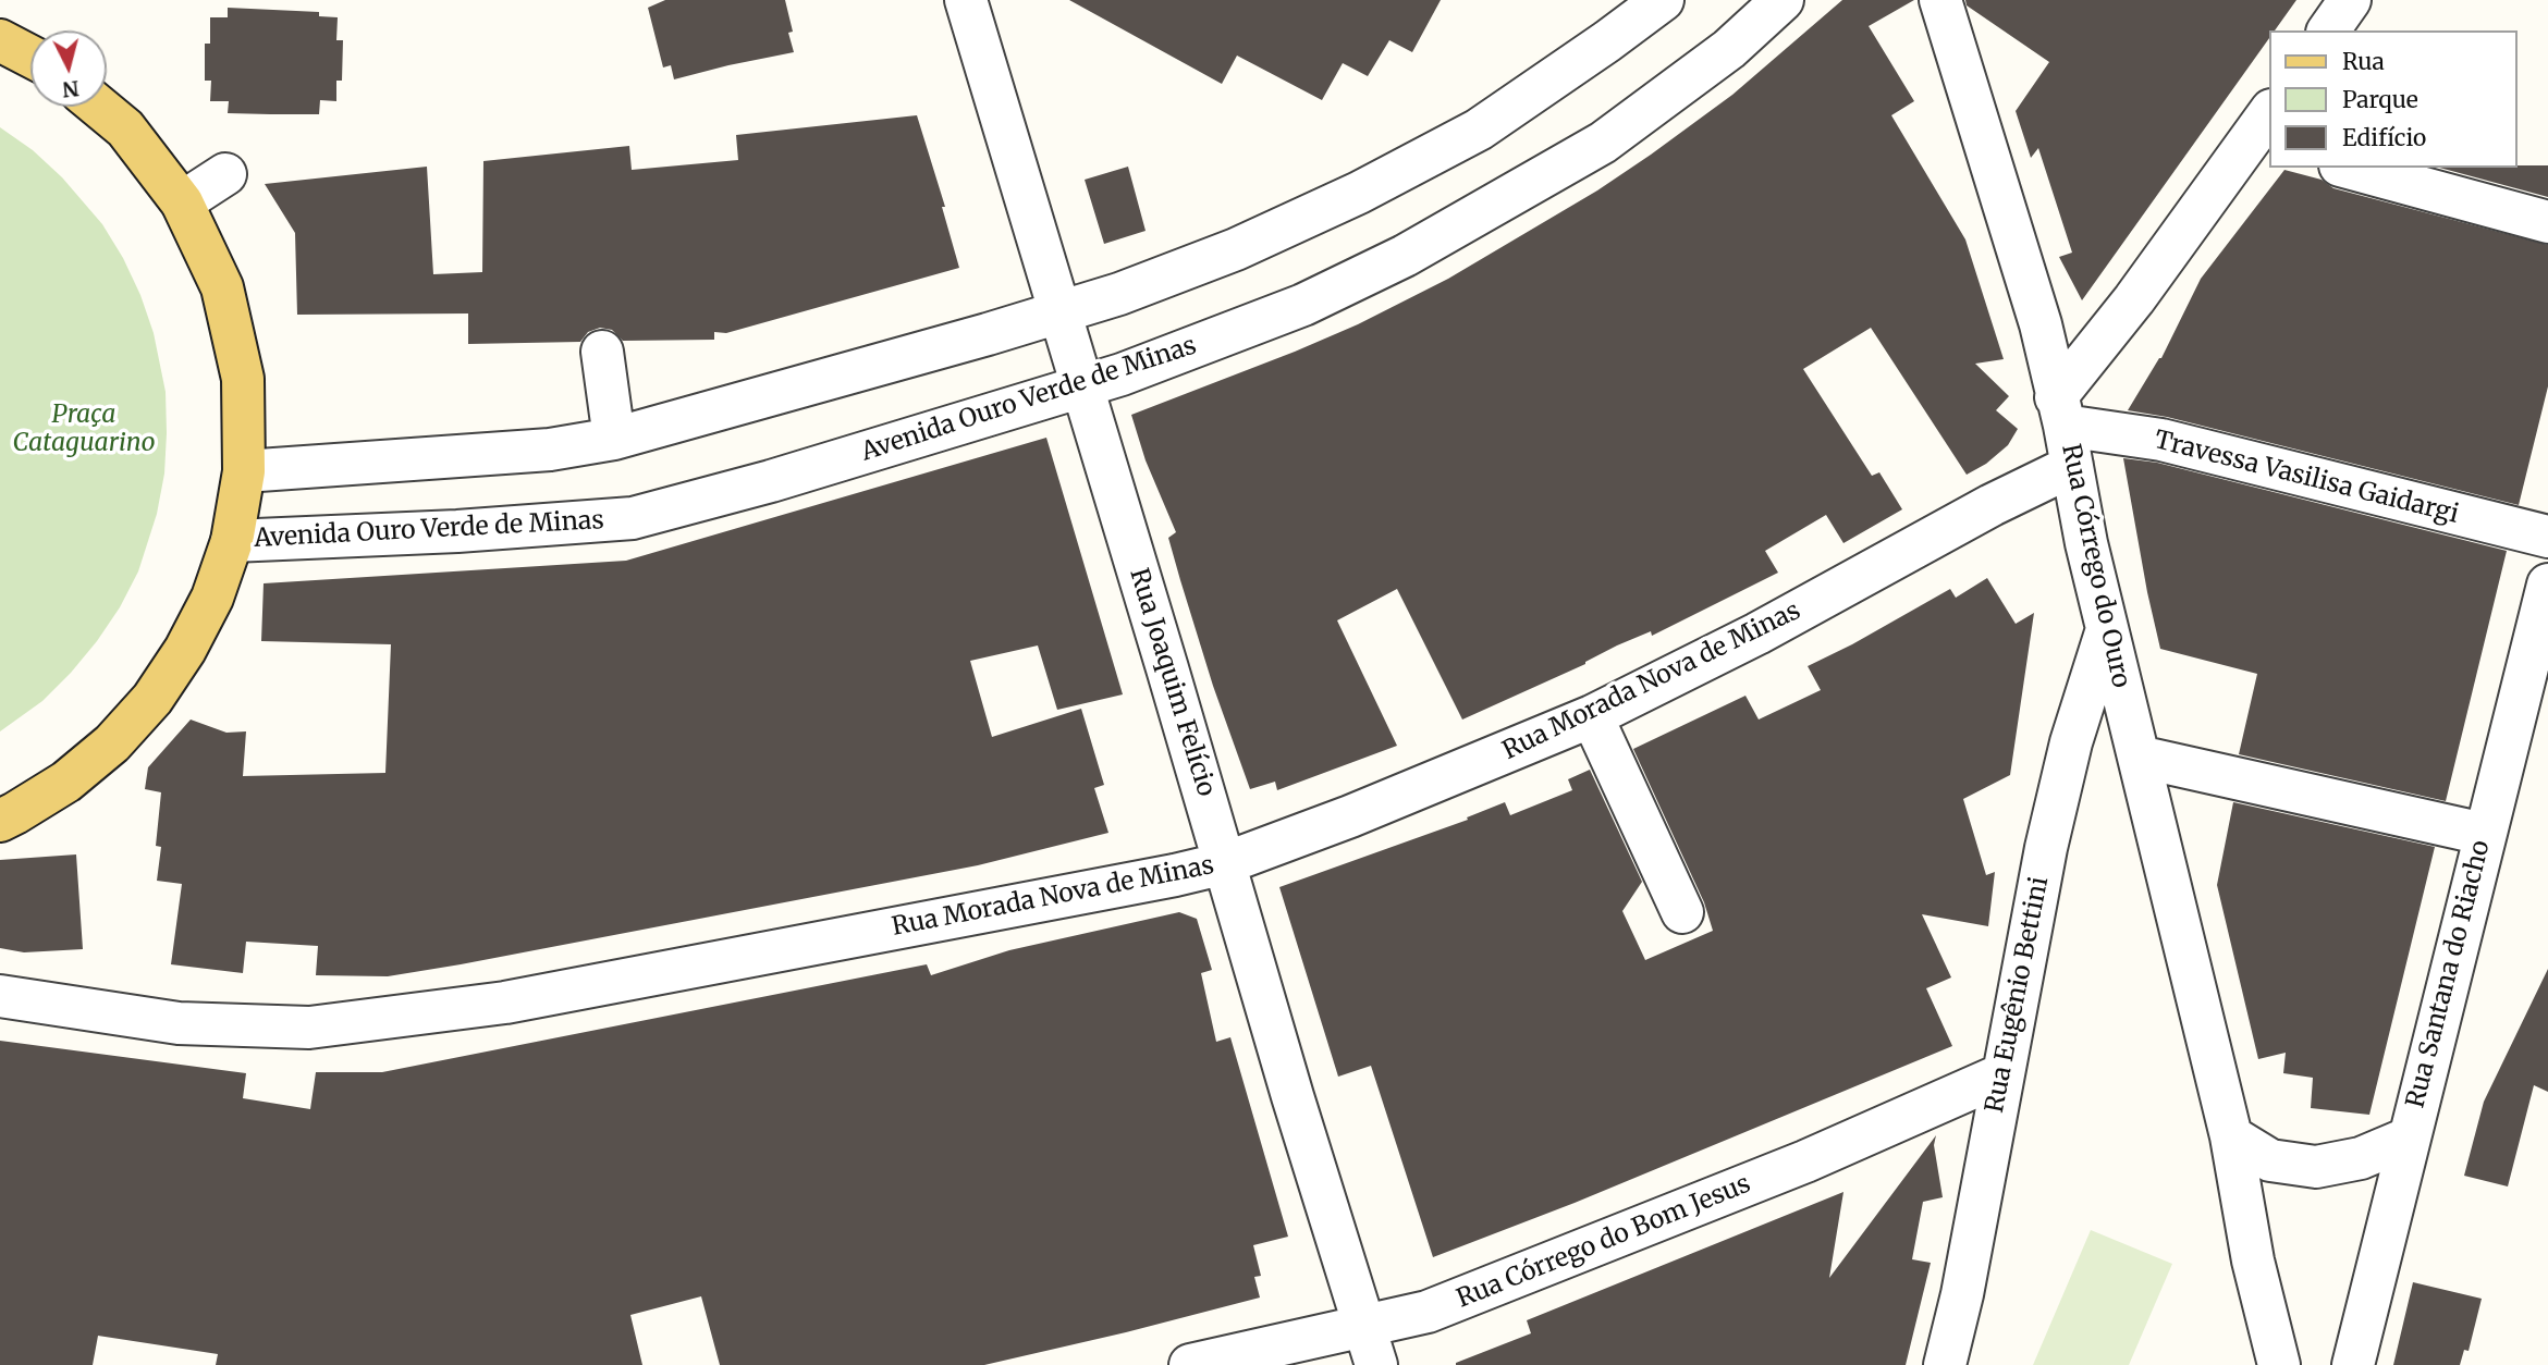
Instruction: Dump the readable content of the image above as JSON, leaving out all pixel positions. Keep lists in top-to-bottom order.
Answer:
{
  "streets": {
    "street": [
      "Avenida Ouro Verde de Minas",
      "Travessa Vasilisa Gaidargi",
      "Rua Córrego do Ouro",
      "Rua Morada Nova de Minas",
      "Rua Joaquim Felício",
      "Rua Santana do Riacho",
      "Rua Eugênio Bettini",
      "Rua Córrego do Bom Jesus"
    ]
  },
  "crossings": [
    ["Avenida Ouro Verde de Minas", "Rua Joaquim Felício"],
    ["Travessa Vasilisa Gaidargi", "Rua Córrego do Ouro"],
    ["Rua Córrego do Ouro", "Rua Morada Nova de Minas"],
    ["Rua Córrego do Ouro", "Rua Eugênio Bettini"],
    ["Rua Morada Nova de Minas", "Rua Joaquim Felício"],
    ["Rua Joaquim Felício", "Rua Córrego do Bom Jesus"],
    ["Rua Eugênio Bettini", "Rua Córrego do Bom Jesus"]
  ],
  "parks": ["Praça Cataguarino"],
  "legend": ["Rua", "Parque", "Edifício"],
  "north": "bottom"
}
